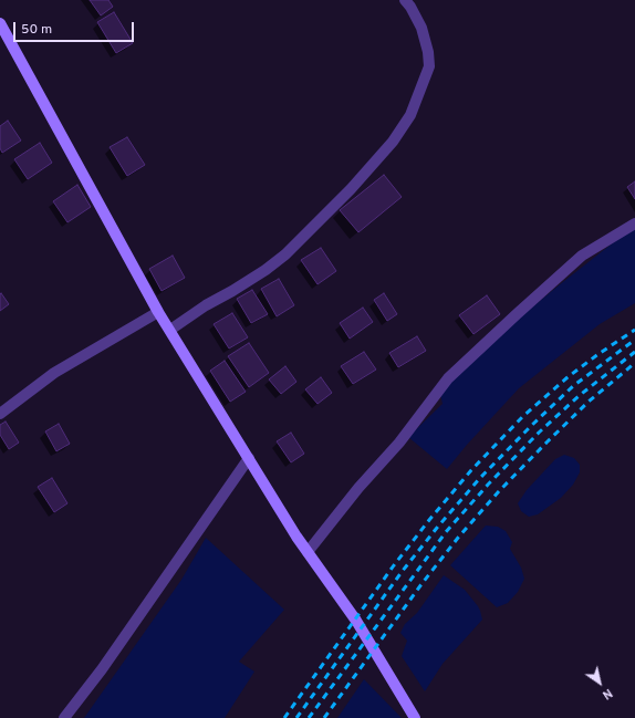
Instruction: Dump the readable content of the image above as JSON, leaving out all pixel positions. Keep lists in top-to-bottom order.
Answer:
{
  "scale_bar": "50 m",
  "north": "bottom right"
}
